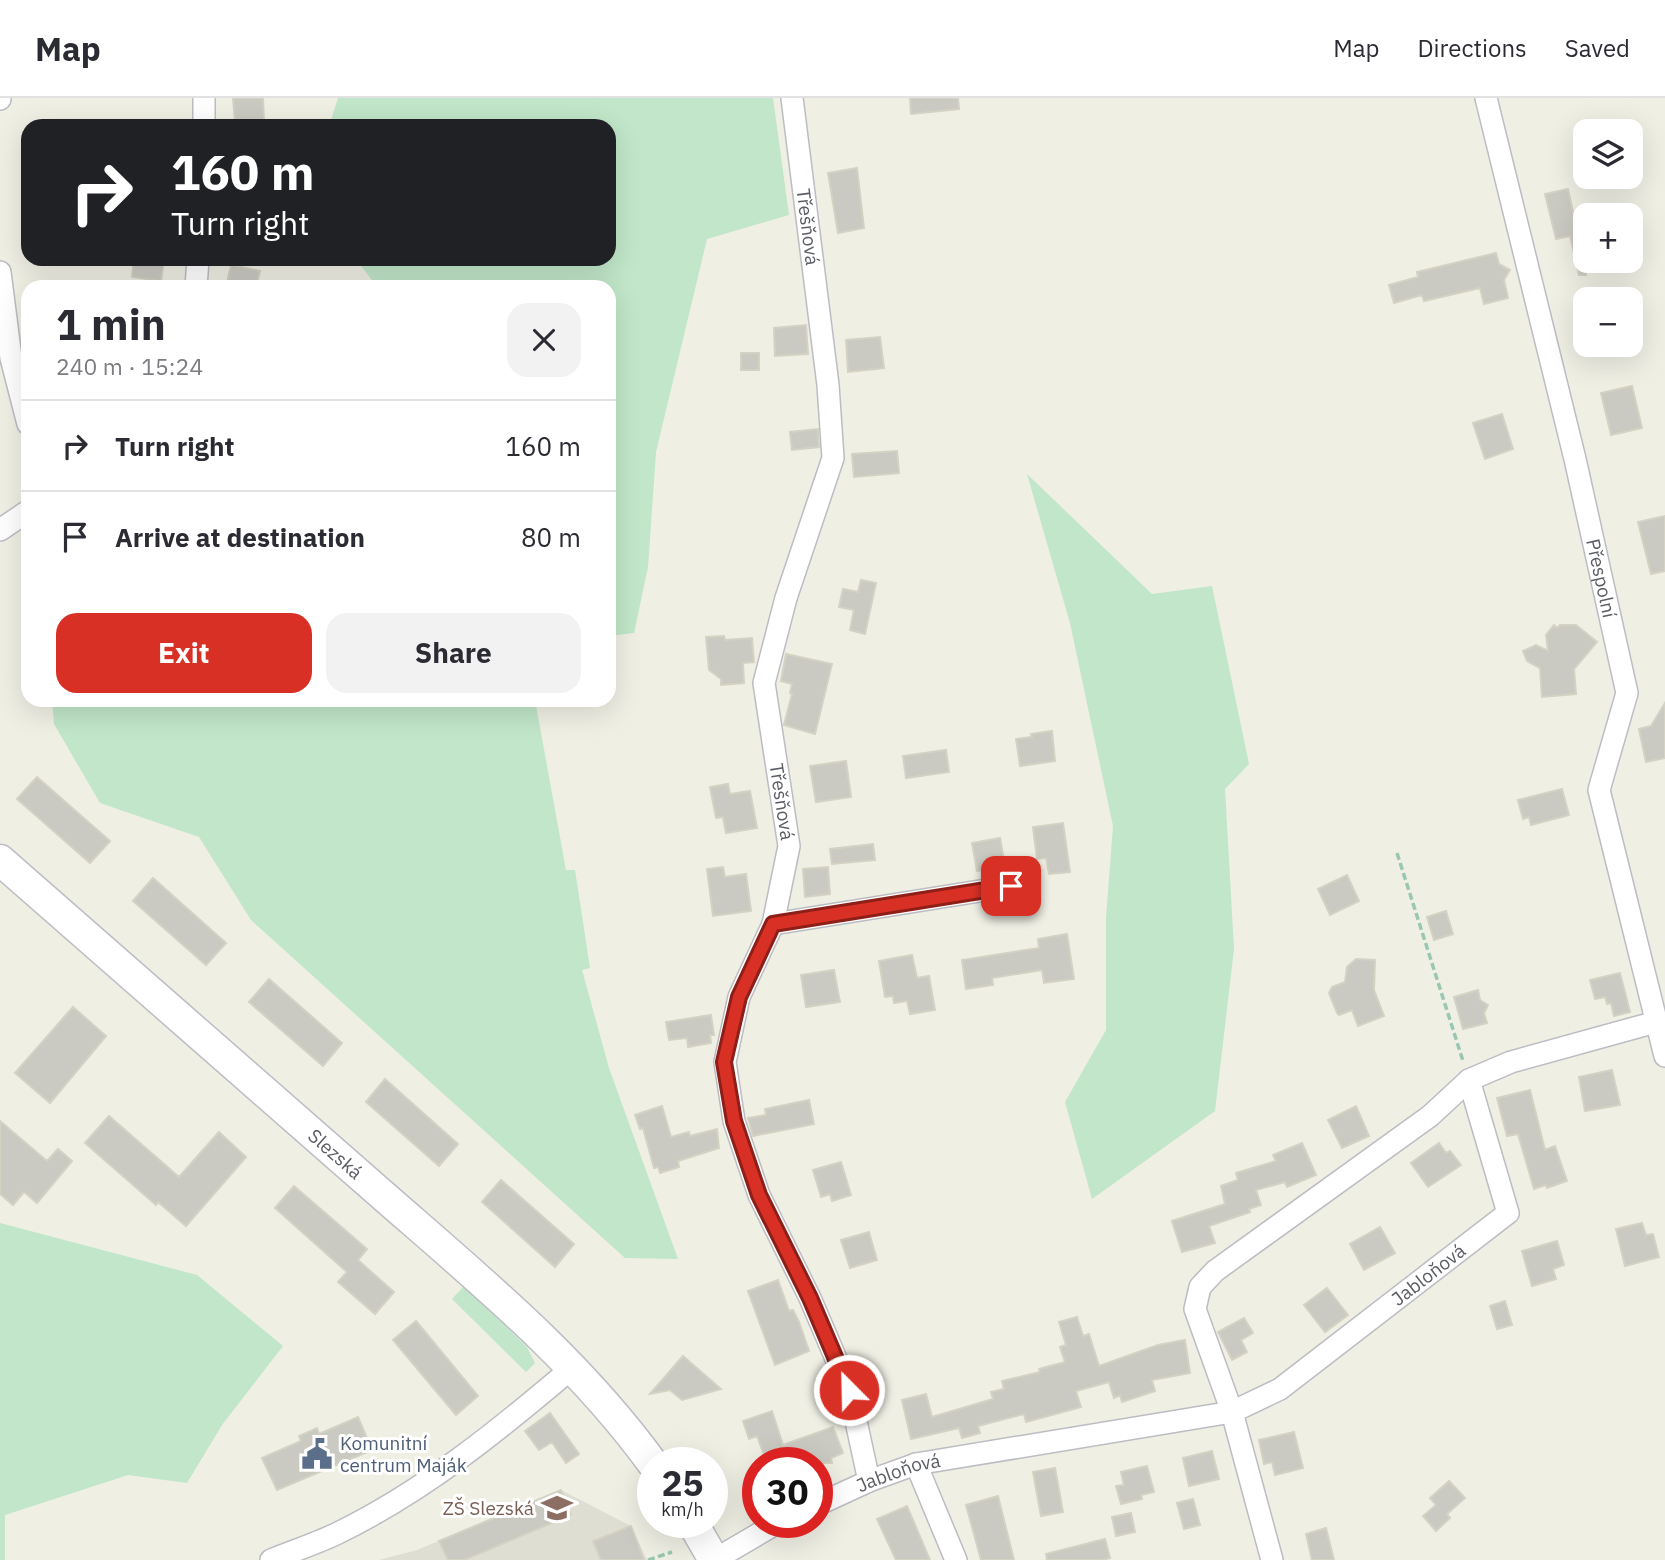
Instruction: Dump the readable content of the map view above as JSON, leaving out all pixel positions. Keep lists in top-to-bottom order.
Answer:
{
  "streets": {
    "street": [
      "Třešňová",
      "Přespolní",
      "Slezská",
      "Jabloňová"
    ]
  },
  "crossings": [
    ["Třešňová", "Jabloňová"]
  ],
  "places": {
    "public building": ["Komunitní centrum Maják"],
    "school or university": ["ZŠ Slezská"]
  },
  "page": {
    "header": "Map",
    "nav": ["Map", "Directions", "Saved"],
    "map_buttons": ["+", "−"],
    "turn": ["160 m", "Turn right"],
    "heading": ["1 min", "240 m · 15:24"],
    "list": [
      {
        "name": "Turn right",
        "value": "160 m"
      },
      {
        "name": "Arrive at destination",
        "value": "80 m"
      }
    ],
    "buttons": ["Exit", "Share"],
    "speed": "25 km/h",
    "limit": "30"
  }
}
